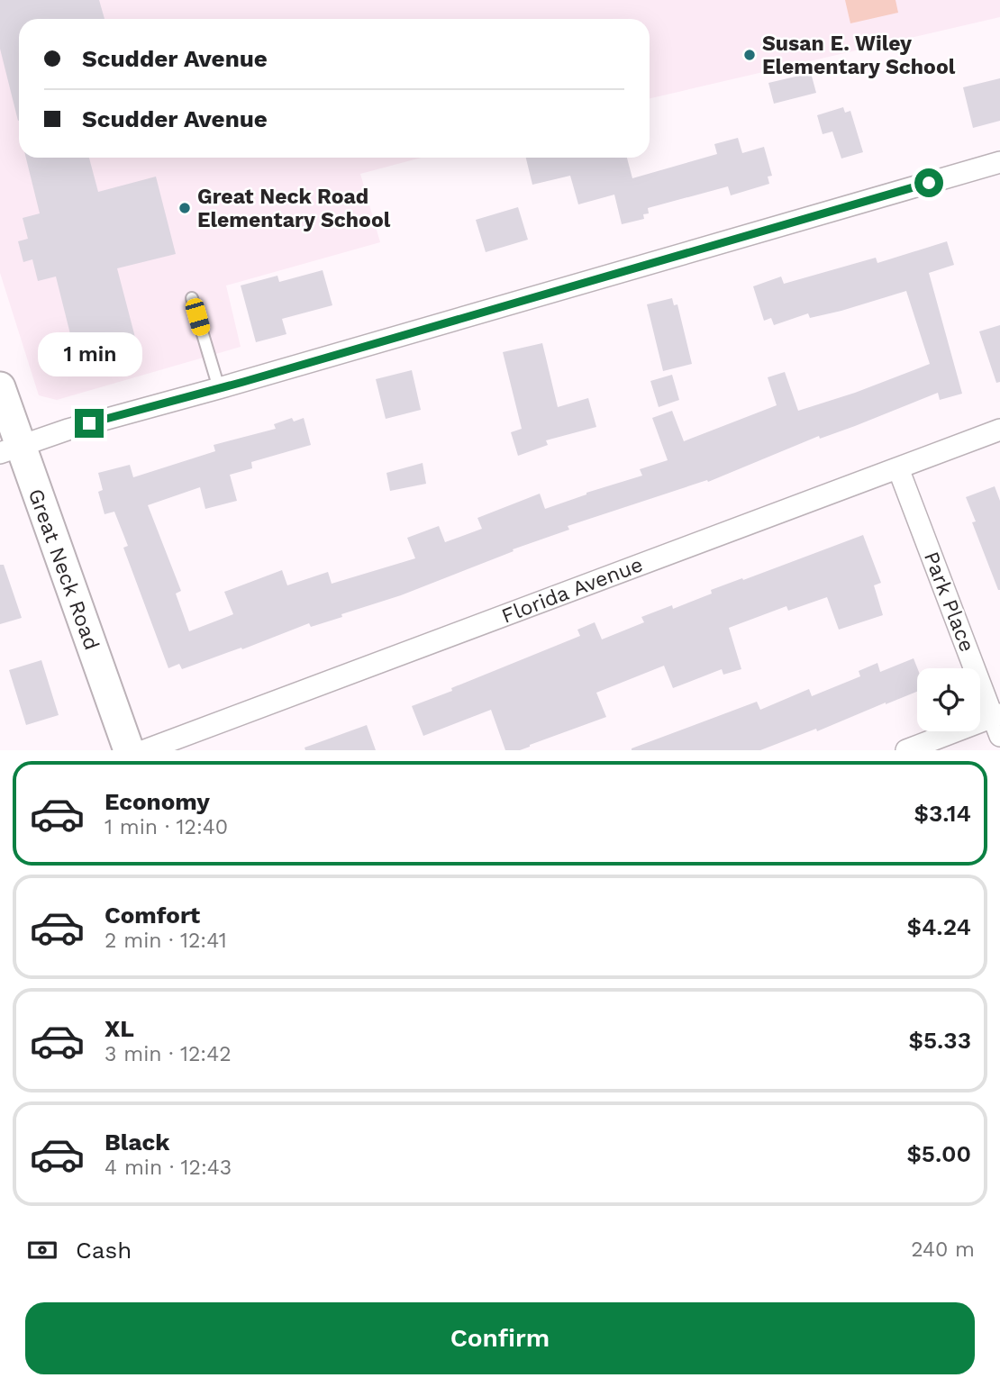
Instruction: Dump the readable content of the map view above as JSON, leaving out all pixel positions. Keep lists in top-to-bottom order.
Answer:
{
  "streets": {
    "main road": ["Great Neck Road"],
    "street": ["Florida Avenue", "Park Place"]
  },
  "crossings": [
    ["Florida Avenue", "Park Place"]
  ],
  "places": ["Susan E. Wiley Elementary School", "Great Neck Road Elementary School"],
  "page": {
    "banner": ["Scudder Avenue", "Scudder Avenue"],
    "bubble": "1 min",
    "list": [
      {
        "name": "Economy",
        "note": "1 min · 12:40",
        "value": "$3.14"
      },
      {
        "name": "Comfort",
        "note": "2 min · 12:41",
        "value": "$4.24"
      },
      {
        "name": "XL",
        "note": "3 min · 12:42",
        "value": "$5.33"
      },
      {
        "name": "Black",
        "note": "4 min · 12:43",
        "value": "$5.00"
      }
    ],
    "pay": ["Cash", "240 m"],
    "buttons": "Confirm"
  }
}
